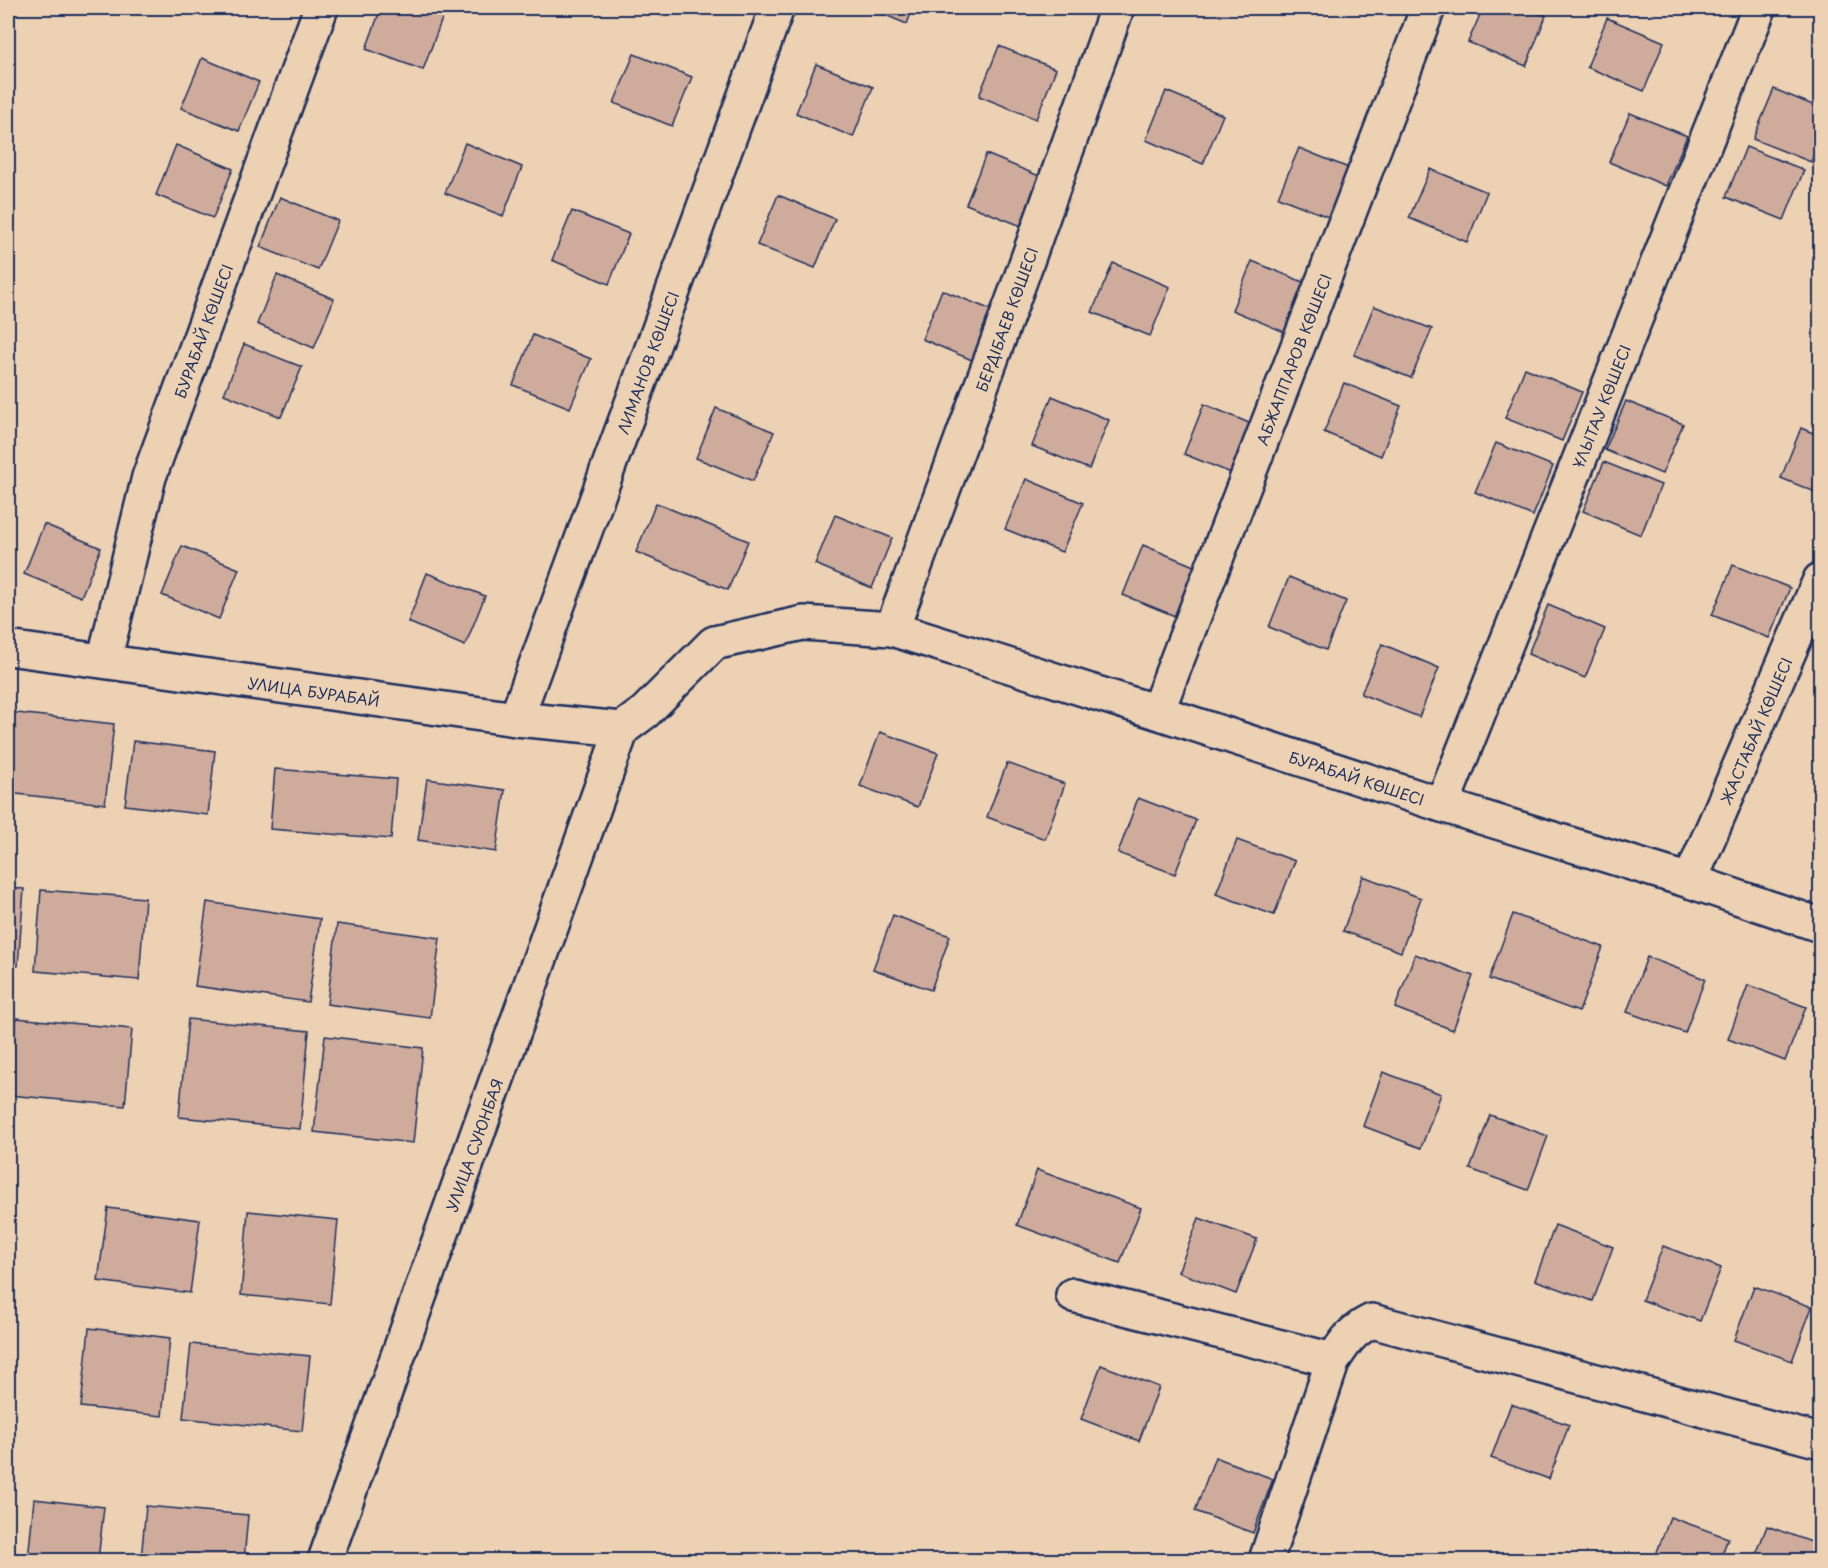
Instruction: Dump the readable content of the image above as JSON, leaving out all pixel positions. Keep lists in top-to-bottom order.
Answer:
{
  "streets": {
    "street": [
      "БЕРДІБАЕВ КӨШЕСІ",
      "БУРАБАЙ КӨШЕСІ",
      "АБЖАППАРОВ КӨШЕСІ",
      "ЛИМАНОВ КӨШЕСІ",
      "ҰЛЫТАУ КӨШЕСІ",
      "УЛИЦА БУРАБАЙ",
      "ЖАСТАБАЙ КӨШЕСІ",
      "УЛИЦА СУЮНБАЯ"
    ]
  },
  "crossings": [
    ["БЕРДІБАЕВ КӨШЕСІ", "БУРАБАЙ КӨШЕСІ"],
    ["БУРАБАЙ КӨШЕСІ", "АБЖАППАРОВ КӨШЕСІ"],
    ["БУРАБАЙ КӨШЕСІ", "ҰЛЫТАУ КӨШЕСІ"],
    ["БУРАБАЙ КӨШЕСІ", "УЛИЦА БУРАБАЙ"],
    ["БУРАБАЙ КӨШЕСІ", "ЖАСТАБАЙ КӨШЕСІ"],
    ["БУРАБАЙ КӨШЕСІ", "УЛИЦА СУЮНБАЯ"],
    ["ЛИМАНОВ КӨШЕСІ", "УЛИЦА БУРАБАЙ"],
    ["УЛИЦА БУРАБАЙ", "УЛИЦА СУЮНБАЯ"]
  ]
}
